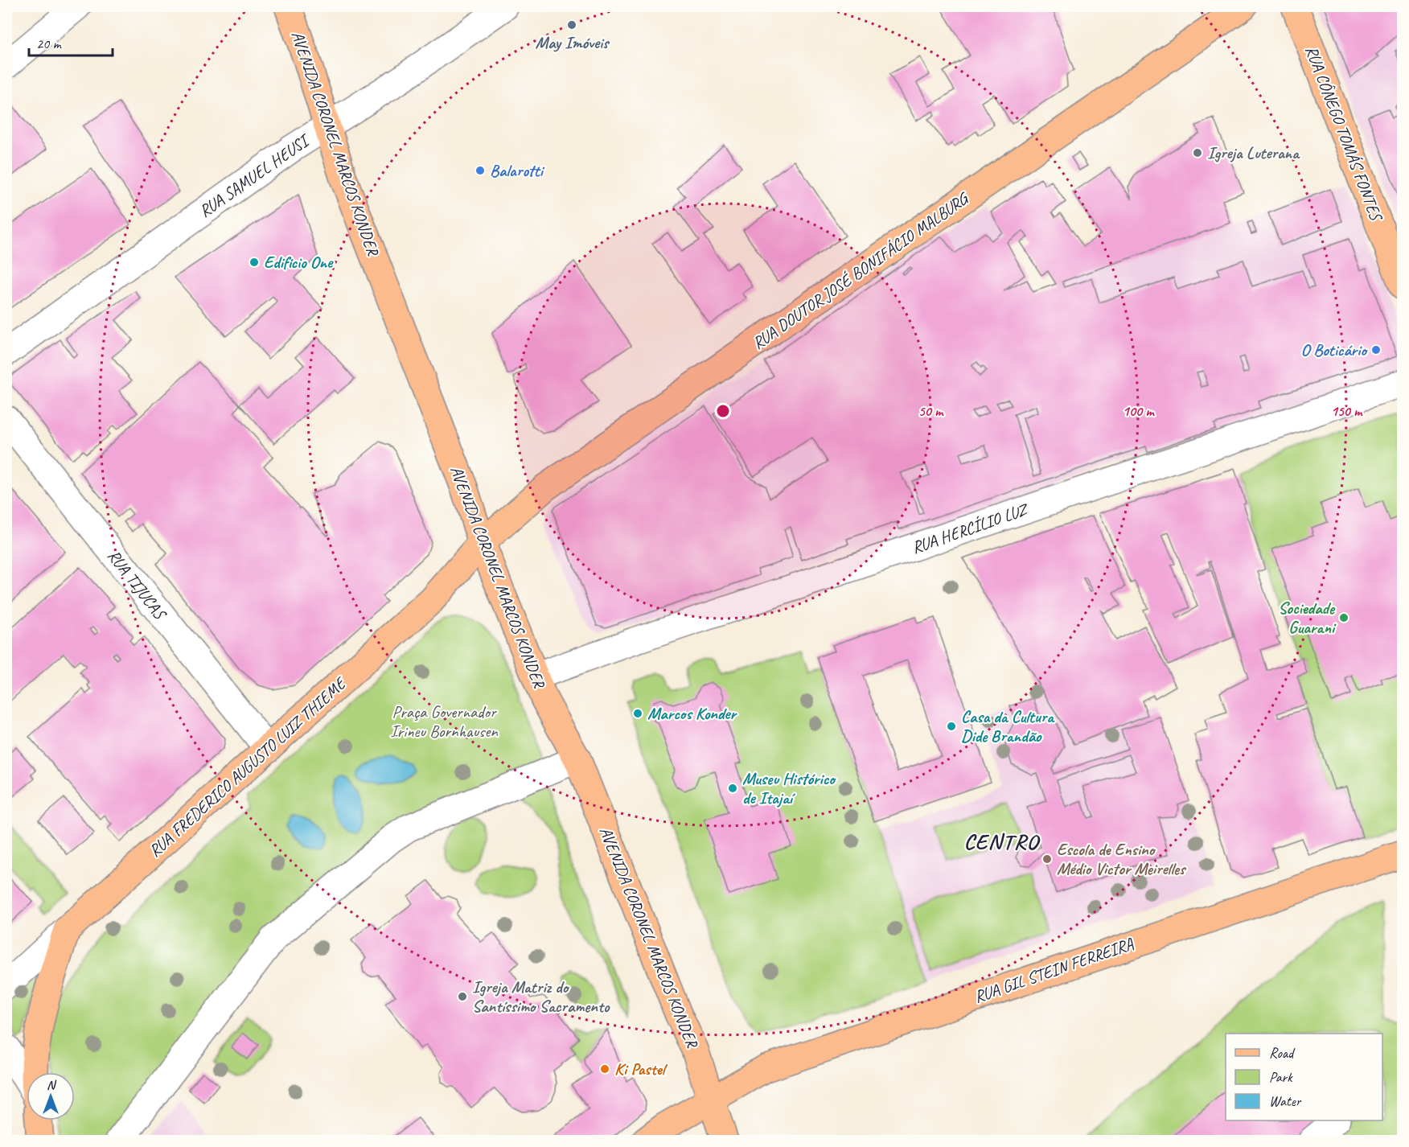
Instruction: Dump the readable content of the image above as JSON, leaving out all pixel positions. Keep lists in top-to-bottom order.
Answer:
{
  "streets": {
    "main road": [
      "RUA CÔNEGO TOMÁS FONTES",
      "AVENIDA CORONEL MARCOS KONDER",
      "RUA DOUTOR JOSÉ BONIFÁCIO MALBURG",
      "RUA FREDERICO AUGUSTO LUIZ THIEME",
      "RUA GIL STEIN FERREIRA"
    ],
    "street": ["RUA SAMUEL HEUSI", "RUA HERCÍLIO LUZ", "RUA TIJUCAS"]
  },
  "crossings": [
    ["AVENIDA CORONEL MARCOS KONDER", "RUA SAMUEL HEUSI"],
    ["AVENIDA CORONEL MARCOS KONDER", "RUA DOUTOR JOSÉ BONIFÁCIO MALBURG"],
    ["AVENIDA CORONEL MARCOS KONDER", "RUA HERCÍLIO LUZ"],
    ["AVENIDA CORONEL MARCOS KONDER", "RUA FREDERICO AUGUSTO LUIZ THIEME"],
    ["AVENIDA CORONEL MARCOS KONDER", "RUA GIL STEIN FERREIRA"],
    ["RUA DOUTOR JOSÉ BONIFÁCIO MALBURG", "RUA FREDERICO AUGUSTO LUIZ THIEME"],
    ["RUA TIJUCAS", "RUA FREDERICO AUGUSTO LUIZ THIEME"]
  ],
  "districts": ["CENTRO"],
  "parks": ["Praça Governador Irineu Bornhausen"],
  "places": [
    "May Imóveis",
    "Igreja Luterana",
    "Balarotti",
    "Edificio One",
    "O Boticário",
    "Sociedade Guarani",
    "Marcos Konder",
    "Casa da Cultura Dide Brandão",
    "Museu Histórico de Itajaí",
    "Escola de Ensino Médio Victor Meirelles",
    "Igreja Matriz do Santíssimo Sacramento",
    "Ki Pastel"
  ],
  "legend": ["Road", "Park", "Water"],
  "scale_bar": "20 m",
  "north": "top",
  "rings": ["50 m", "100 m", "150 m"]
}
